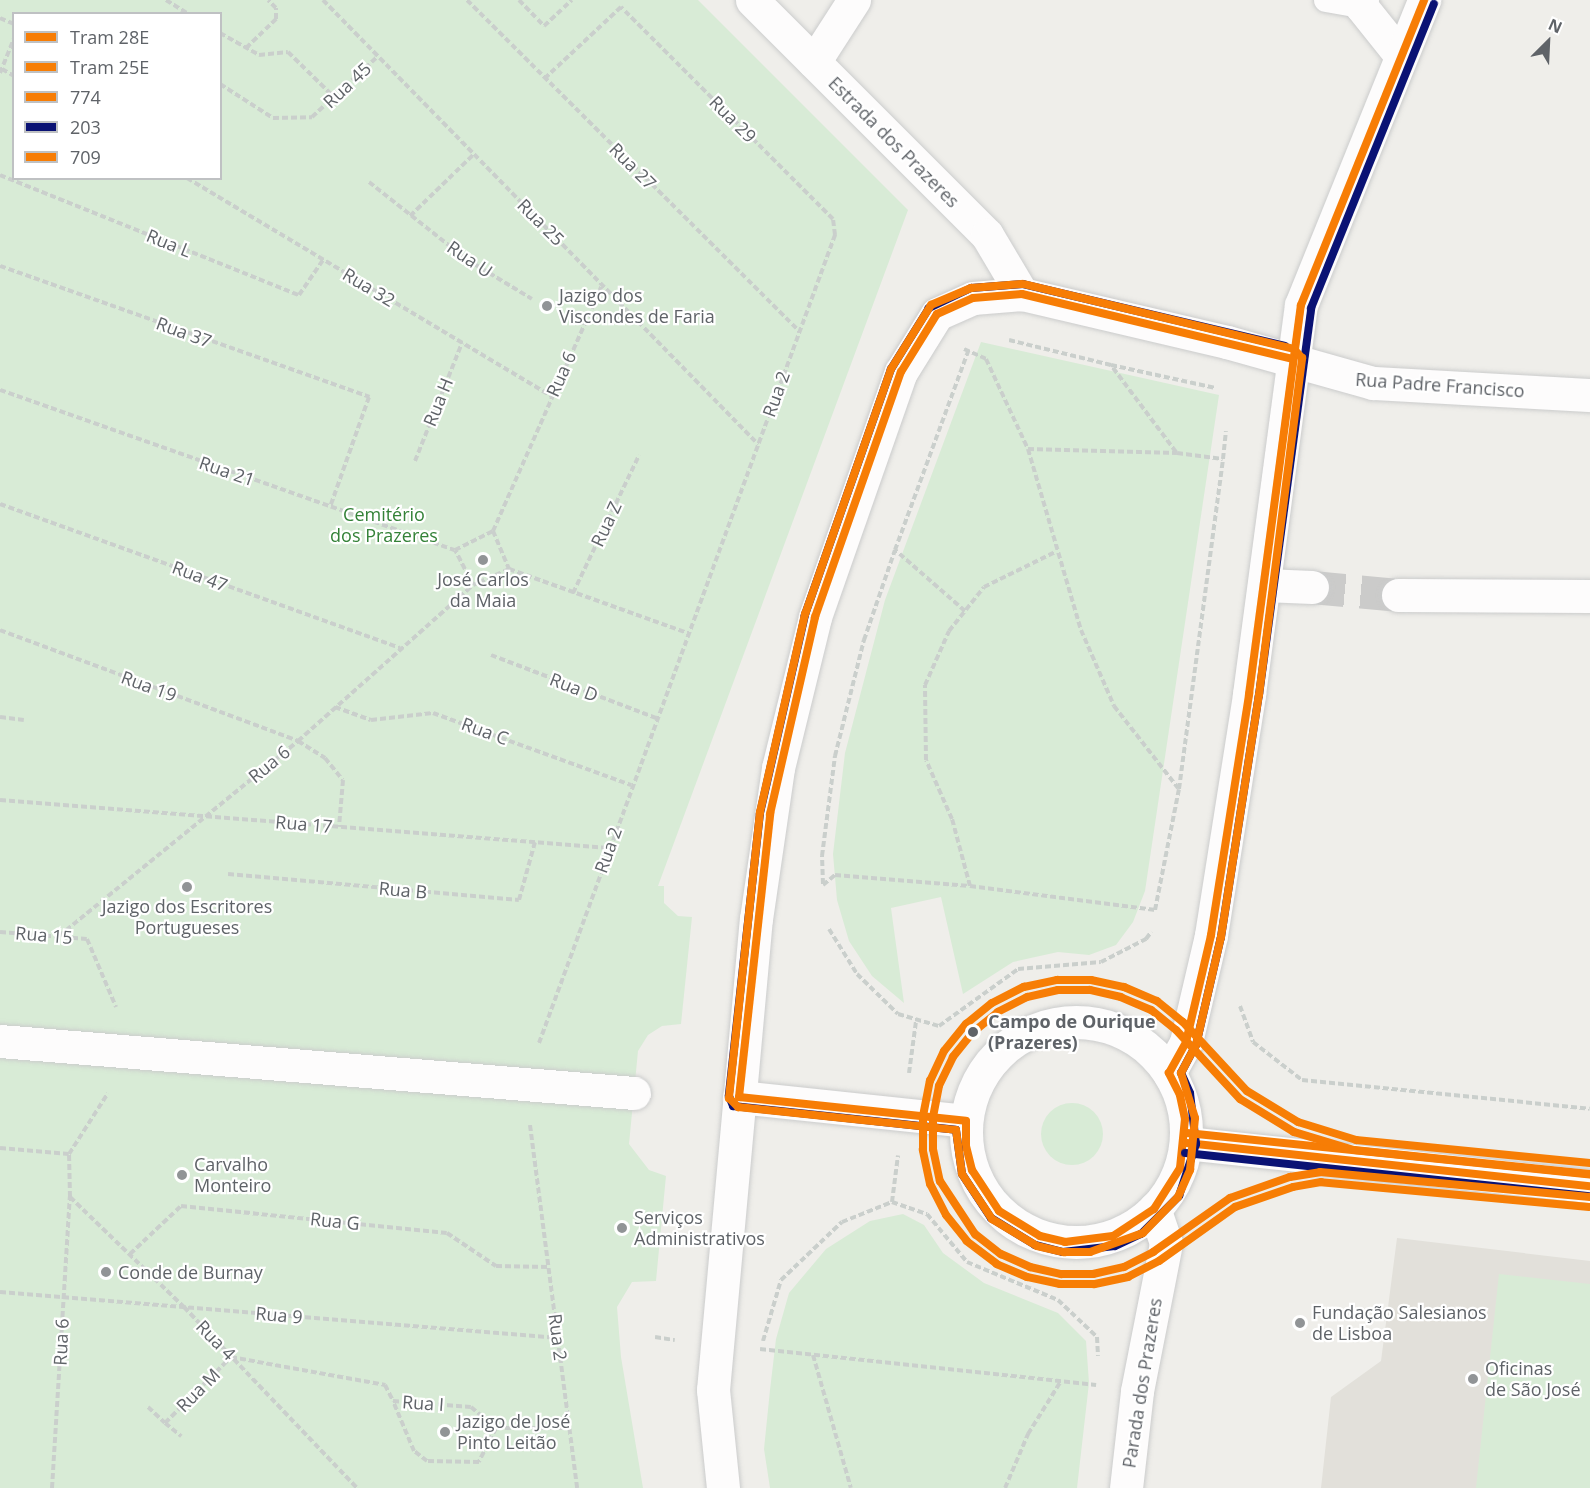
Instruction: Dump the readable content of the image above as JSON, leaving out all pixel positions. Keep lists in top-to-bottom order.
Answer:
{
  "streets": {
    "street": ["Estrada dos Prazeres", "Rua Padre Francisco", "Parada dos Prazeres"],
    "path": [
      "Rua 45",
      "Rua 29",
      "Rua 27",
      "Rua 25",
      "Rua L",
      "Rua U",
      "Rua 32",
      "Rua 37",
      "Rua 6",
      "Rua 2",
      "Rua H",
      "Rua 21",
      "Rua Z",
      "Rua 47",
      "Rua 19",
      "Rua D",
      "Rua C",
      "Rua 17",
      "Rua B",
      "Rua 15",
      "Rua G",
      "Rua 9",
      "Rua 4",
      "Rua M",
      "Rua I"
    ]
  },
  "crossings": [
    ["Rua 45", "Rua 25"],
    ["Rua 29", "Rua 27"],
    ["Rua 29", "Rua 2"],
    ["Estrada dos Prazeres", "Rua Padre Francisco"],
    ["Rua 27", "Rua 2"],
    ["Rua 25", "Rua 6"],
    ["Rua 25", "Rua 2"],
    ["Rua L", "Rua 32"],
    ["Rua 32", "Rua 6"],
    ["Rua 32", "Rua H"],
    ["Rua 37", "Rua 21"],
    ["Rua 6", "Rua 47"],
    ["Rua 6", "Rua 19"],
    ["Rua 6", "Rua C"],
    ["Rua 6", "Rua 17"],
    ["Rua 6", "Rua 15"],
    ["Rua 6", "Rua 9"],
    ["Rua 6", "Rua 4"],
    ["Rua 2", "Rua D"],
    ["Rua 2", "Rua C"],
    ["Rua 2", "Rua 17"],
    ["Rua 2", "Rua G"],
    ["Rua 2", "Rua 9"],
    ["Rua 19", "Rua 17"],
    ["Rua 17", "Rua B"],
    ["Rua G", "Rua 4"],
    ["Rua 9", "Rua 4"],
    ["Rua 4", "Rua M"]
  ],
  "parks": ["Cemitério dos Prazeres"],
  "places": [
    "Jazigo dos Viscondes de Faria",
    "José Carlos da Maia",
    "Jazigo dos Escritores Portugueses",
    "Campo de Ourique (Prazeres)",
    "Carvalho Monteiro",
    "Serviços Administrativos",
    "Conde de Burnay",
    "Fundação Salesianos de Lisboa",
    "Oficinas de São José",
    "Jazigo de José Pinto Leitão"
  ],
  "lines": [
    "transit line 774",
    "transit line 203",
    "transit line 709",
    "tram line 25E",
    "tram line 28E"
  ],
  "legend": [
    "Tram 28E",
    "Tram 25E",
    "774",
    "203",
    "709"
  ],
  "north": "top right"
}
